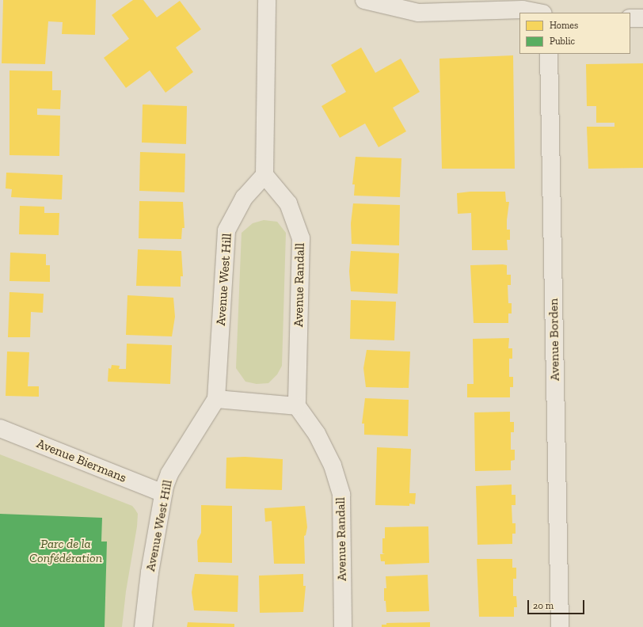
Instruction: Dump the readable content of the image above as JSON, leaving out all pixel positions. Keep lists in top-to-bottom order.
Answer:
{
  "streets": {
    "street": [
      "Avenue West Hill",
      "Avenue Randall",
      "Avenue Borden",
      "Avenue Biermans"
    ]
  },
  "crossings": [
    ["Avenue West Hill", "Avenue Randall"],
    ["Avenue West Hill", "Avenue Biermans"]
  ],
  "parks": ["Parc de la Confédération"],
  "legend": ["Homes", "Public"],
  "scale_bar": "20 m"
}
